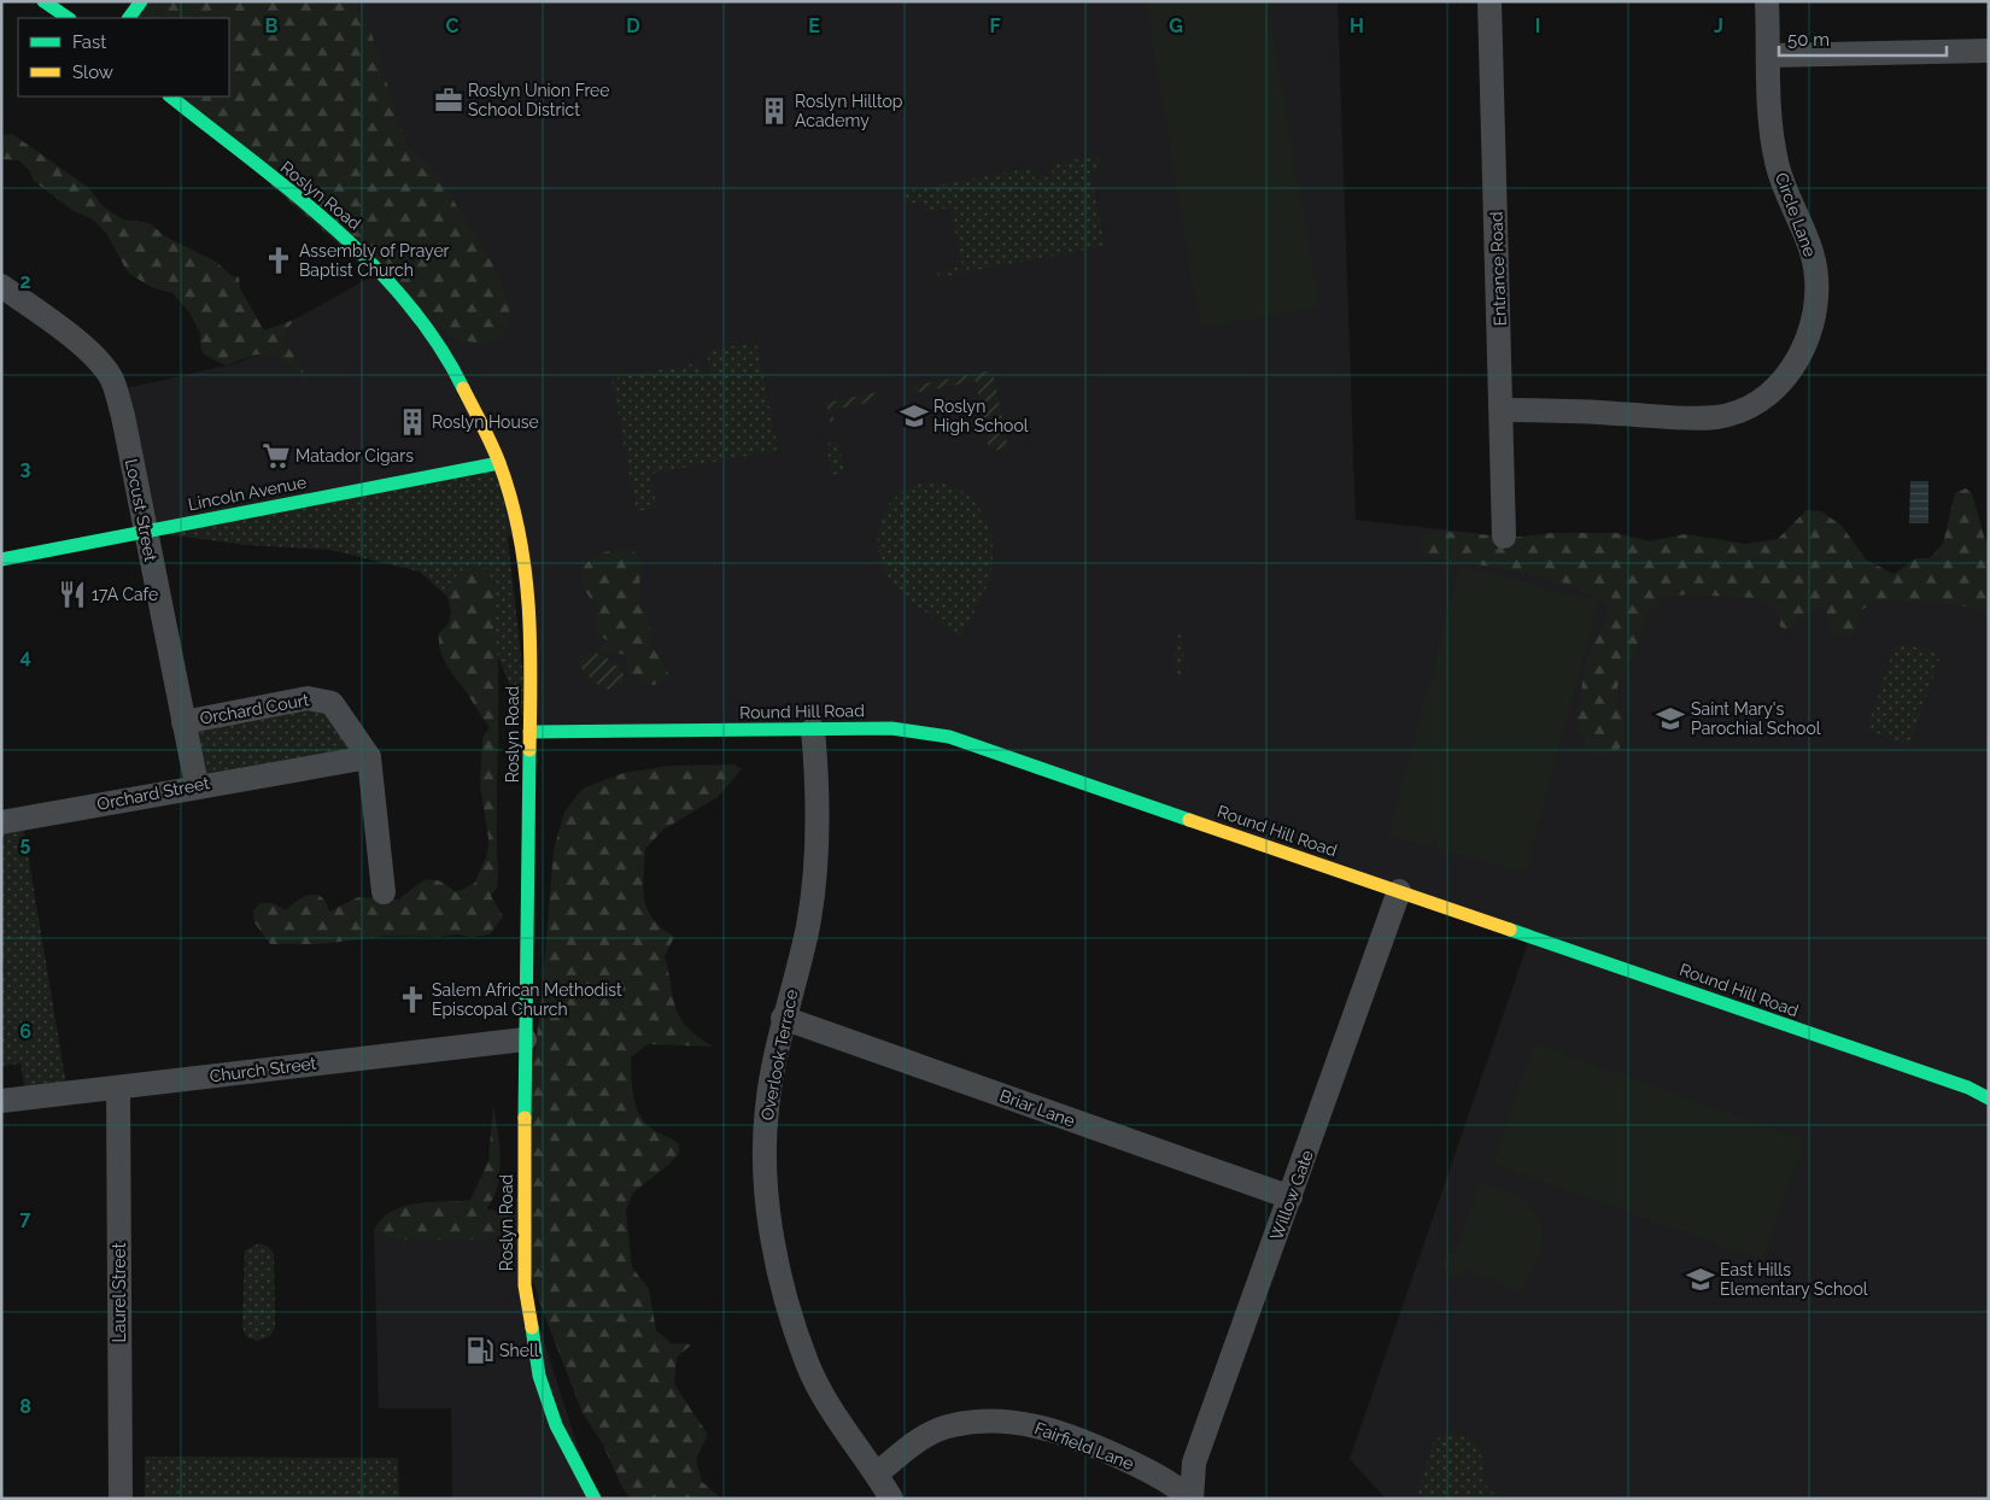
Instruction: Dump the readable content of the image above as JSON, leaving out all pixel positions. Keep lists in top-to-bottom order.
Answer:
{
  "streets": {
    "street": [
      "Roslyn Road",
      "Circle Lane",
      "Entrance Road",
      "Lincoln Avenue",
      "Locust Street",
      "Orchard Court",
      "Round Hill Road",
      "Orchard Street",
      "Overlook Terrace",
      "Church Street",
      "Briar Lane",
      "Willow Gate",
      "Laurel Street",
      "Fairfield Lane"
    ]
  },
  "crossings": [
    ["Roslyn Road", "Lincoln Avenue"],
    ["Roslyn Road", "Round Hill Road"],
    ["Roslyn Road", "Church Street"],
    ["Circle Lane", "Entrance Road"],
    ["Lincoln Avenue", "Locust Street"],
    ["Locust Street", "Orchard Court"],
    ["Locust Street", "Orchard Street"],
    ["Orchard Court", "Orchard Street"],
    ["Round Hill Road", "Overlook Terrace"],
    ["Round Hill Road", "Willow Gate"],
    ["Overlook Terrace", "Briar Lane"],
    ["Overlook Terrace", "Fairfield Lane"],
    ["Church Street", "Laurel Street"],
    ["Briar Lane", "Willow Gate"],
    ["Willow Gate", "Fairfield Lane"]
  ],
  "places": {
    "office": ["Roslyn Union Free School District"],
    "building": ["Roslyn Hilltop Academy", "Roslyn House"],
    "church": ["Assembly of Prayer Baptist Church", "Salem African Methodist Episcopal Church"],
    "school or university": ["Roslyn High School", "Saint Mary's Parochial School", "East Hills Elementary School"],
    "supermarket": ["Matador Cigars"],
    "restaurant": ["17A Cafe"],
    "fuel station": ["Shell"]
  },
  "legend": ["Fast", "Slow"],
  "scale_bar": "50 m",
  "grid": {
    "columns": [
      "B",
      "C",
      "D",
      "E",
      "F",
      "G",
      "H",
      "I",
      "J"
    ],
    "rows": [
      "2",
      "3",
      "4",
      "5",
      "6",
      "7",
      "8"
    ]
  }
}
